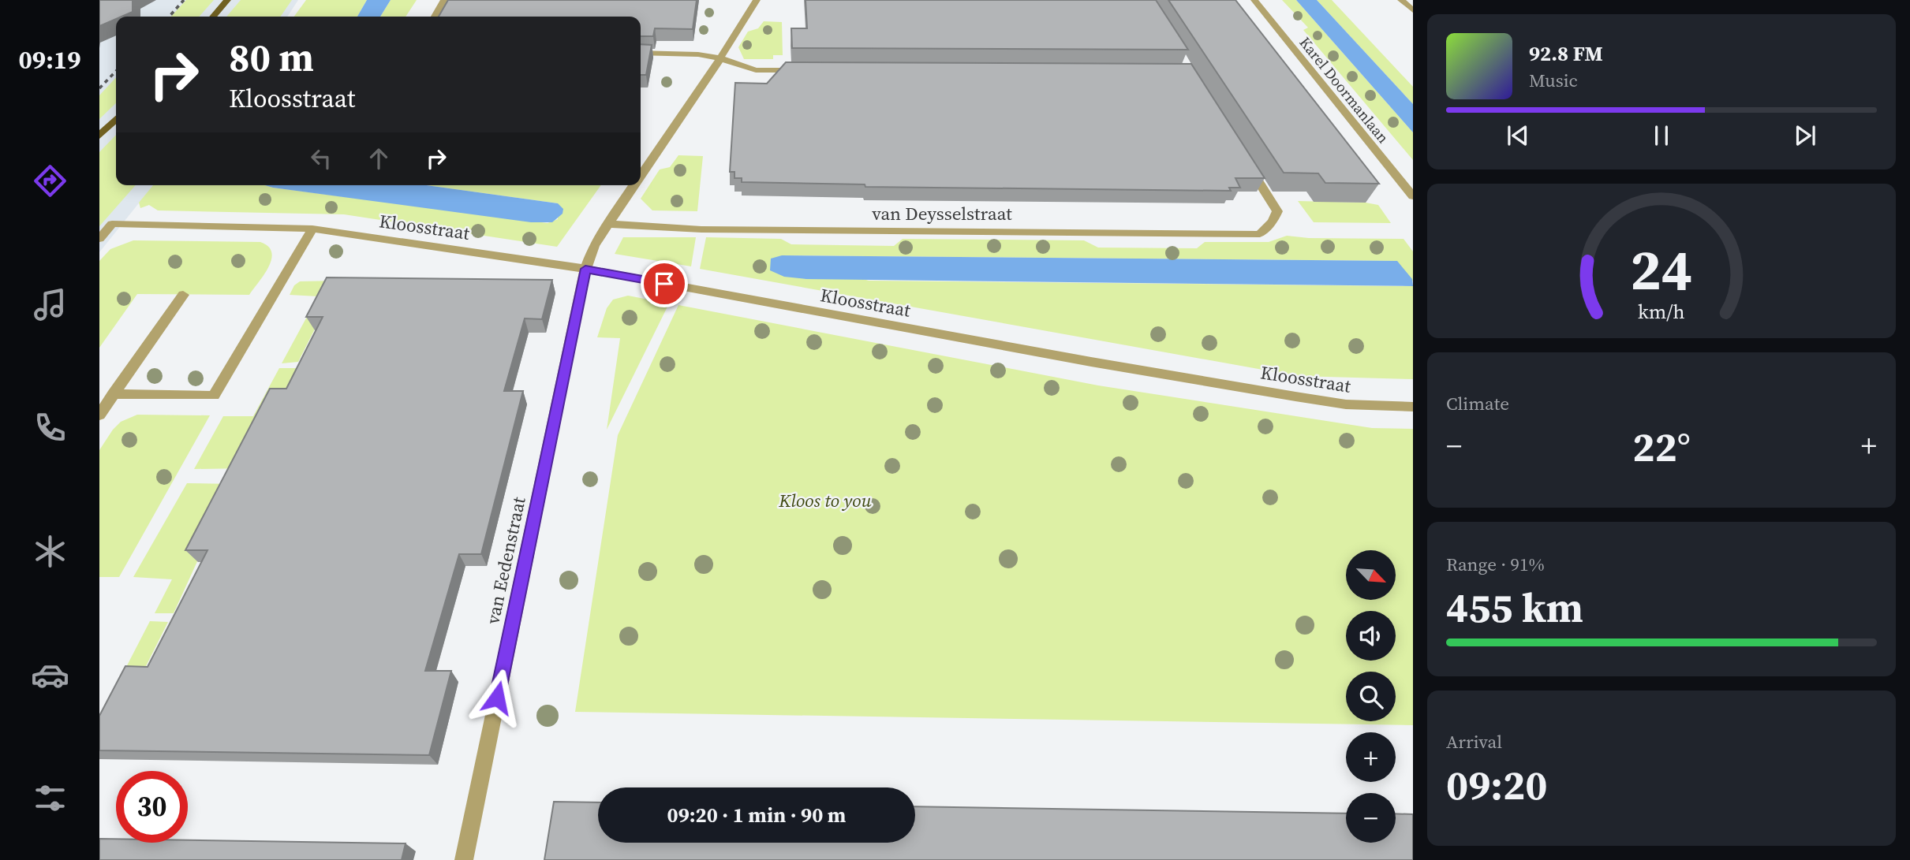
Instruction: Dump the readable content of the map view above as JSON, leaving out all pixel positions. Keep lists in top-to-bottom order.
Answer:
{
  "streets": {
    "street": [
      "Karel Doormanlaan",
      "van Deysselstraat",
      "Kloosstraat",
      "van Eedenstraat"
    ]
  },
  "crossings": [
    ["van Deysselstraat", "van Eedenstraat"],
    ["Kloosstraat", "van Eedenstraat"]
  ],
  "parks": ["Kloos to you"],
  "north": "bottom right",
  "page": {
    "tabs": "09:19",
    "turn": ["80 m", "Kloosstraat"],
    "song": ["92.8 FM", "Music"],
    "tile": [
      "Climate",
      ["Range · 91%", "455 km"],
      ["Arrival", "09:20"]
    ],
    "heat": ["−", "22°", "+"],
    "map_buttons": ["+", "−"],
    "limit": "30",
    "trip": "09:20 · 1 min · 90 m",
    "gauge": ["24", "km/h"]
  }
}
